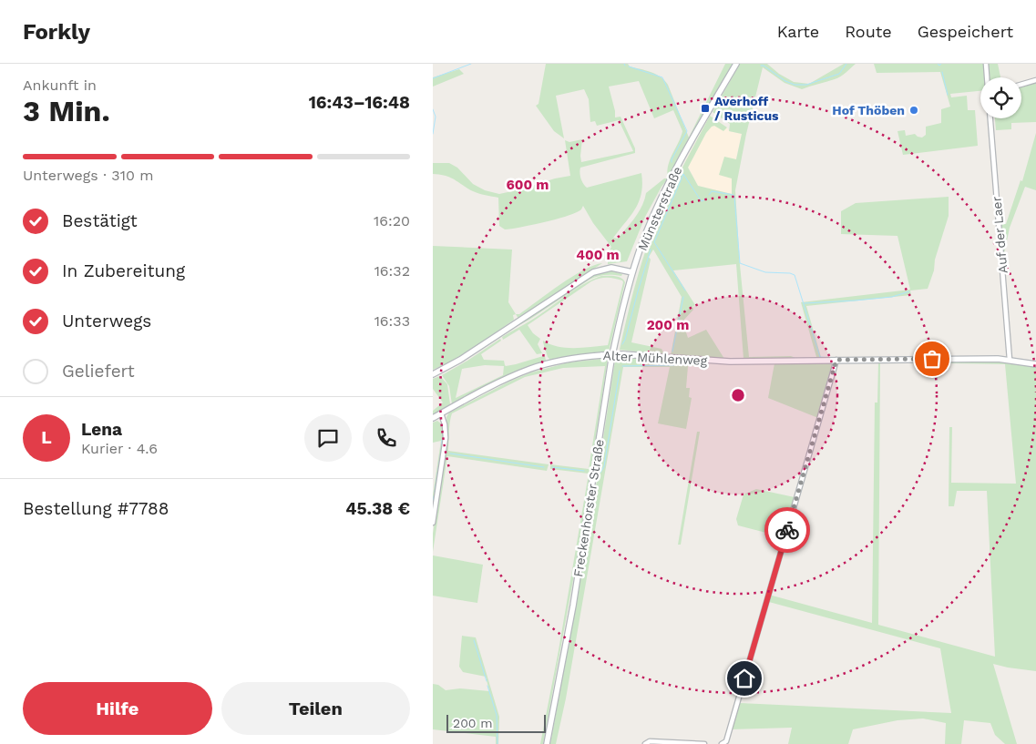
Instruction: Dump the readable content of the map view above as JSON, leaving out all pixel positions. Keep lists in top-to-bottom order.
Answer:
{
  "streets": {
    "main road": ["Münsterstraße", "Alter Mühlenweg", "Freckenhorster Straße"],
    "street": ["Auf der Laer"]
  },
  "crossings": [
    ["Münsterstraße", "Freckenhorster Straße"],
    ["Auf der Laer", "Alter Mühlenweg"]
  ],
  "places": {
    "transit": ["Averhoff / Rusticus"],
    "other": ["Hof Thöben"]
  },
  "scale_bar": "200 m",
  "page": {
    "header": "Forkly",
    "nav": ["Karte", "Route", "Gespeichert"],
    "heading": ["3 Min.", "Ankunft in", "16:43–16:48"],
    "panel": [
      "Lena",
      "Kurier · 4.6",
      "Bestellung #7788",
      "45.38 €"
    ],
    "bar": "Unterwegs · 310 m",
    "list": [
      ["Bestätigt", "16:20"],
      ["In Zubereitung", "16:32"],
      ["Unterwegs", "16:33"],
      "Geliefert"
    ],
    "round": "L",
    "buttons": ["Hilfe", "Teilen"],
    "scale": "200 m"
  },
  "rings": ["600 m", "400 m", "200 m"]
}
